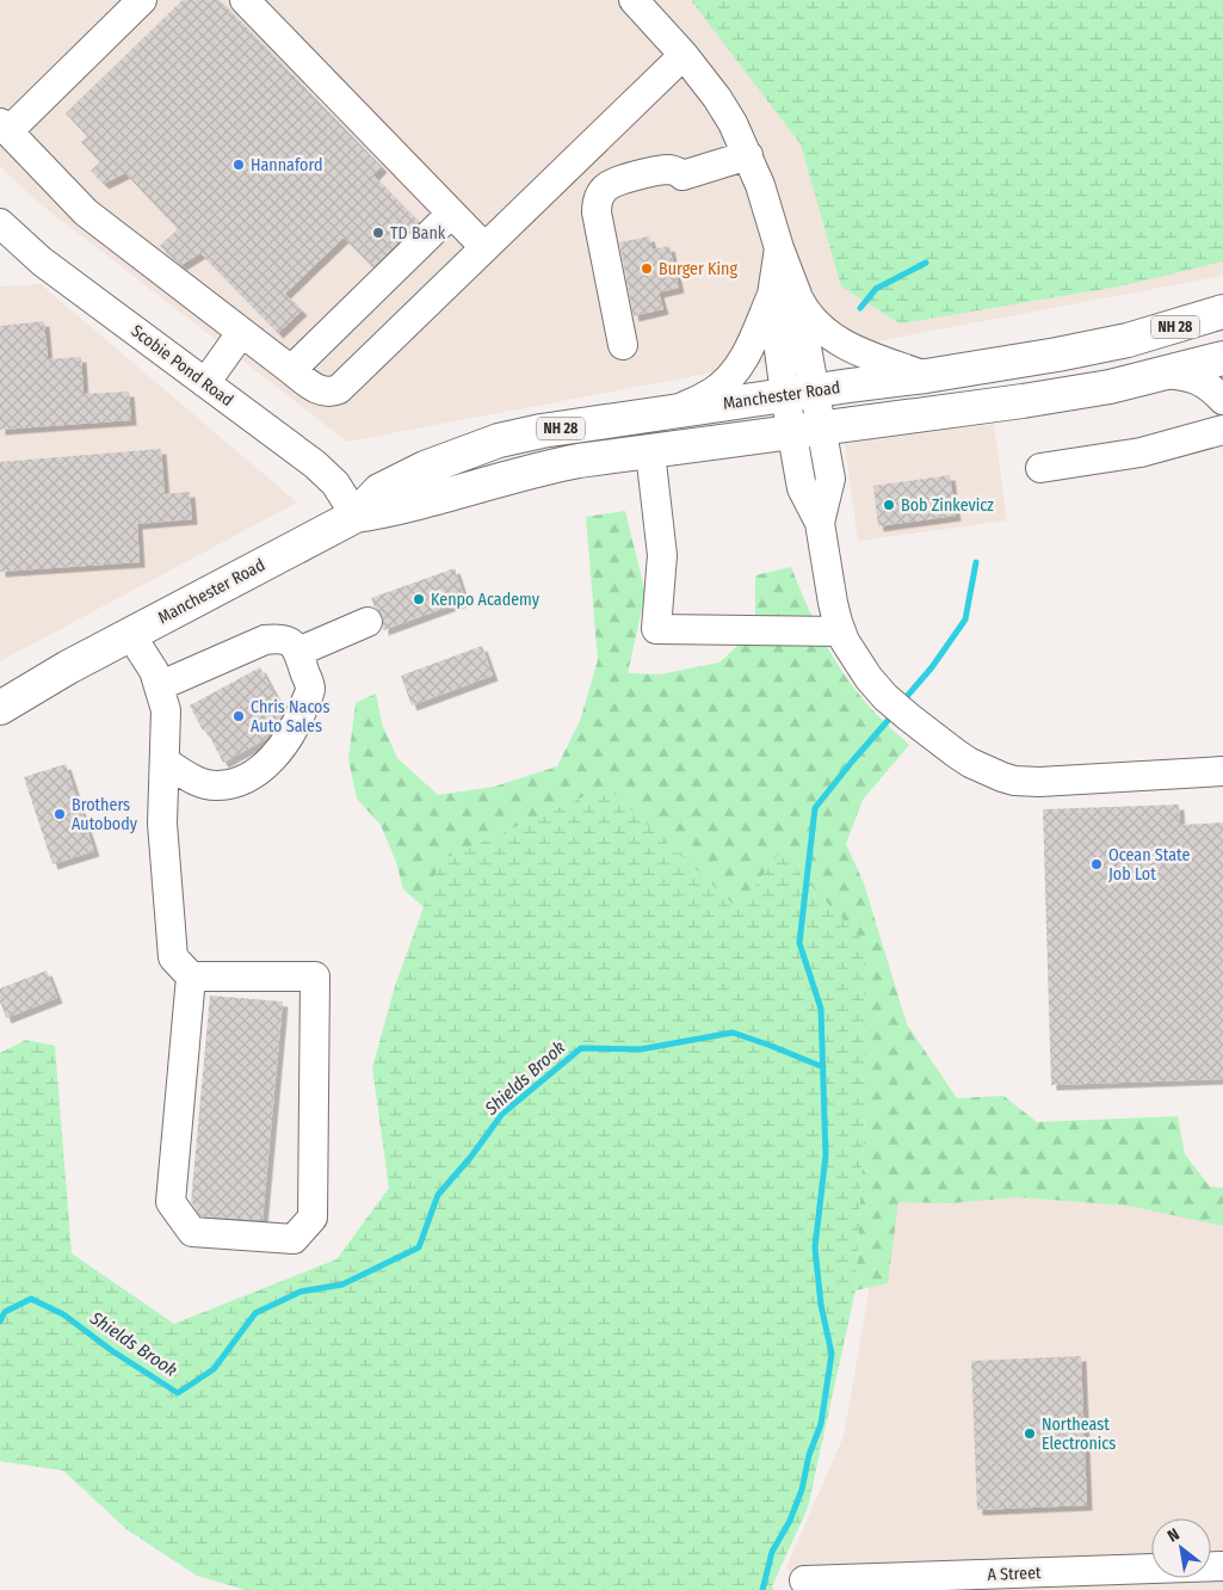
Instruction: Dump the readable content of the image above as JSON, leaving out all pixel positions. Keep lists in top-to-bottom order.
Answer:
{
  "streets": {
    "main road": ["NH 28", "Manchester Road"],
    "street": ["Scobie Pond Road", "A Street"]
  },
  "crossings": [
    ["Scobie Pond Road", "Manchester Road"]
  ],
  "water": ["Shields Brook"],
  "places": [
    "Hannaford",
    "TD Bank",
    "Burger King",
    "Bob Zinkevicz",
    "Kenpo Academy",
    "Chris Nacos Auto Sales",
    "Brothers Autobody",
    "Ocean State Job Lot",
    "Northeast Electronics"
  ],
  "north": "top left"
}
